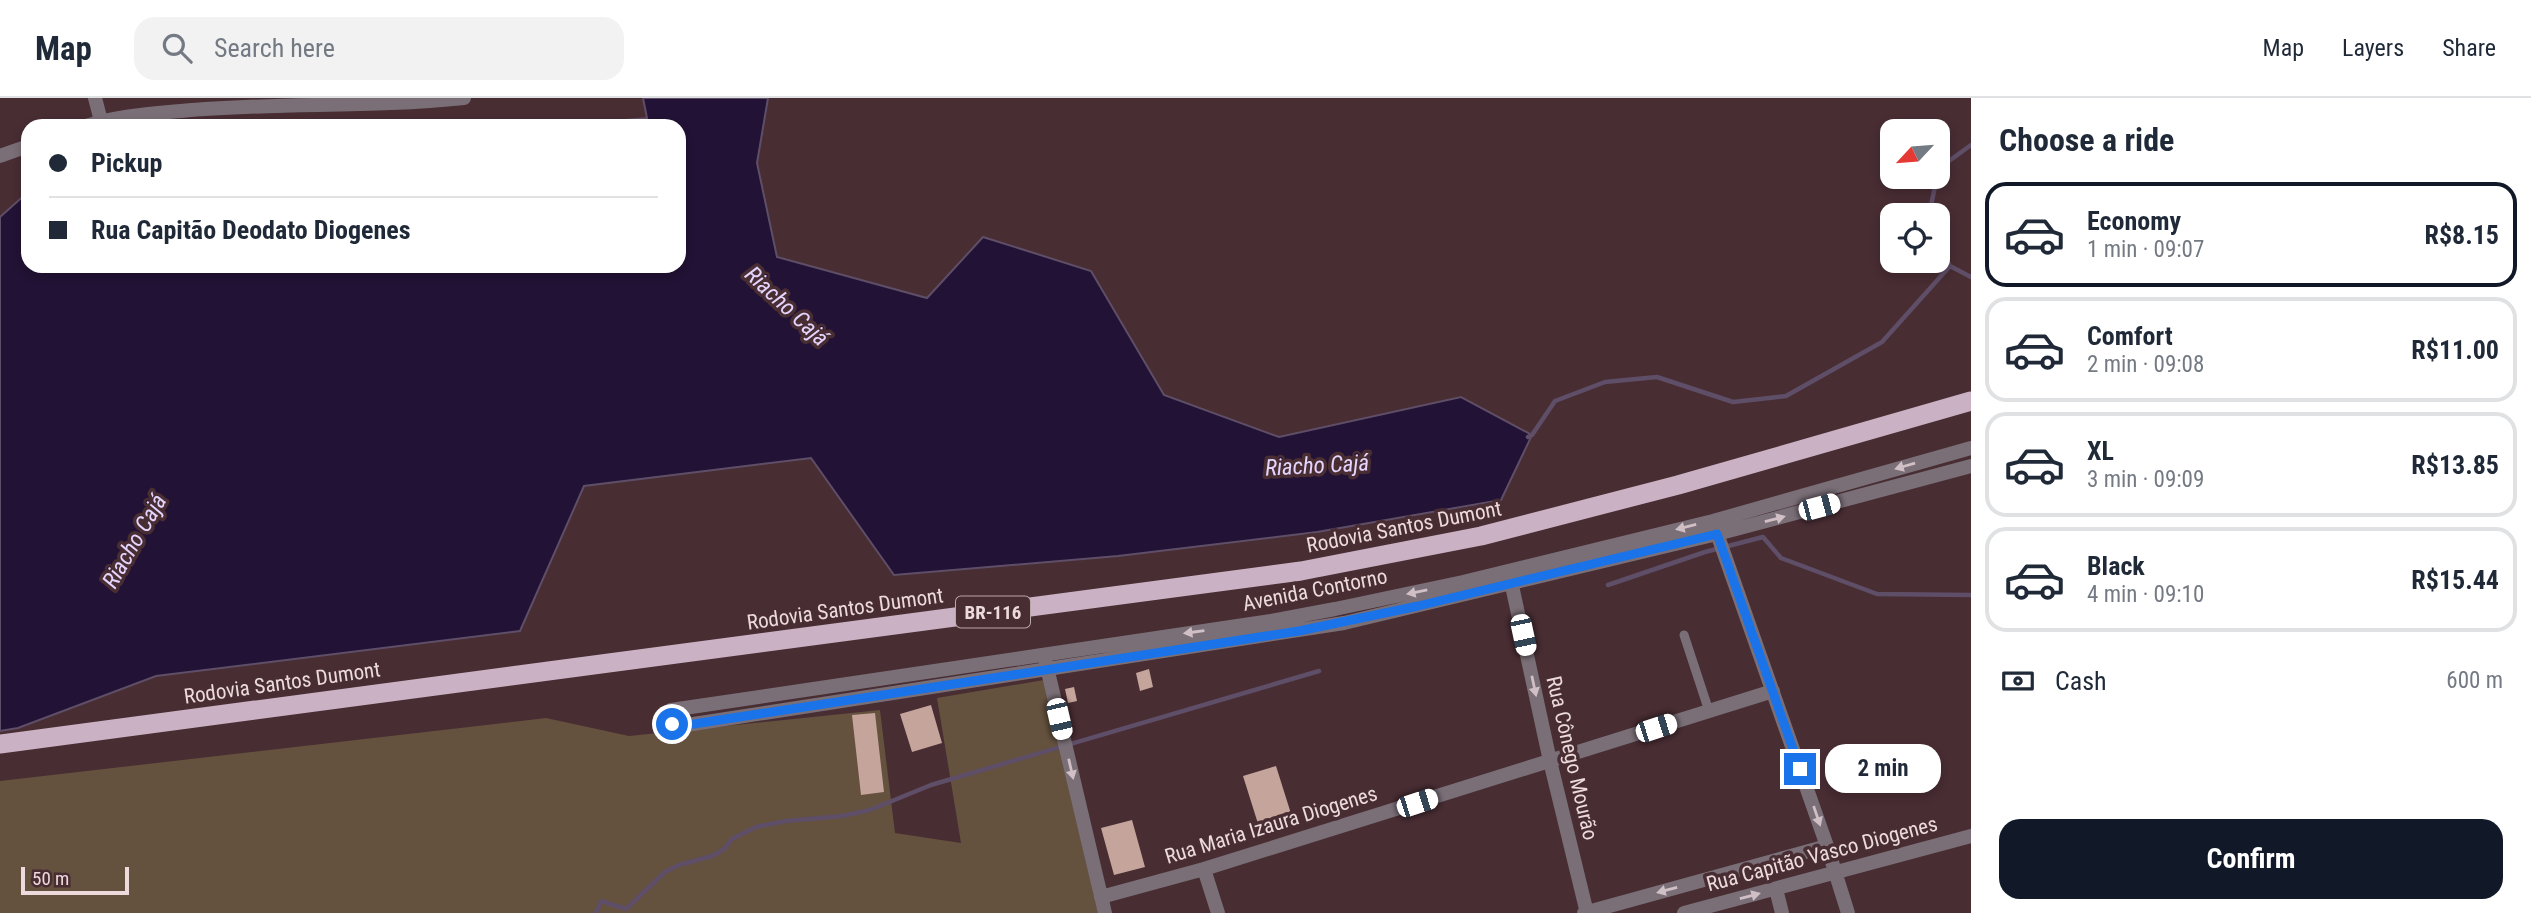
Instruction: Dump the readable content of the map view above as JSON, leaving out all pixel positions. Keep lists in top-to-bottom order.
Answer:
{
  "streets": {
    "highway": ["Rodovia Santos Dumont", "BR-116"],
    "street": ["Rua Cônego Mourão", "Rua Maria Izaura Diogenes", "Rua Capitão Vasco Diogenes"]
  },
  "crossings": [
    ["Rua Cônego Mourão", "Rua Maria Izaura Diogenes"],
    ["Rua Cônego Mourão", "Rua Capitão Vasco Diogenes"]
  ],
  "one_way": ["Rua Cônego Mourão"],
  "water": ["Riacho Cajá"],
  "scale_bar": "50 m",
  "north": "bottom left",
  "page": {
    "header": "Map",
    "search": "Search here",
    "nav": ["Map", "Layers", "Share"],
    "heading": "Choose a ride",
    "banner": ["Pickup", "Rua Capitão Deodato Diogenes"],
    "list": [
      {
        "name": "Economy",
        "note": "1 min · 09:07",
        "value": "R$8.15"
      },
      {
        "name": "Comfort",
        "note": "2 min · 09:08",
        "value": "R$11.00"
      },
      {
        "name": "XL",
        "note": "3 min · 09:09",
        "value": "R$13.85"
      },
      {
        "name": "Black",
        "note": "4 min · 09:10",
        "value": "R$15.44"
      }
    ],
    "pay": ["Cash", "600 m"],
    "bubble": "2 min",
    "buttons": "Confirm",
    "scale": "50 m"
  }
}
